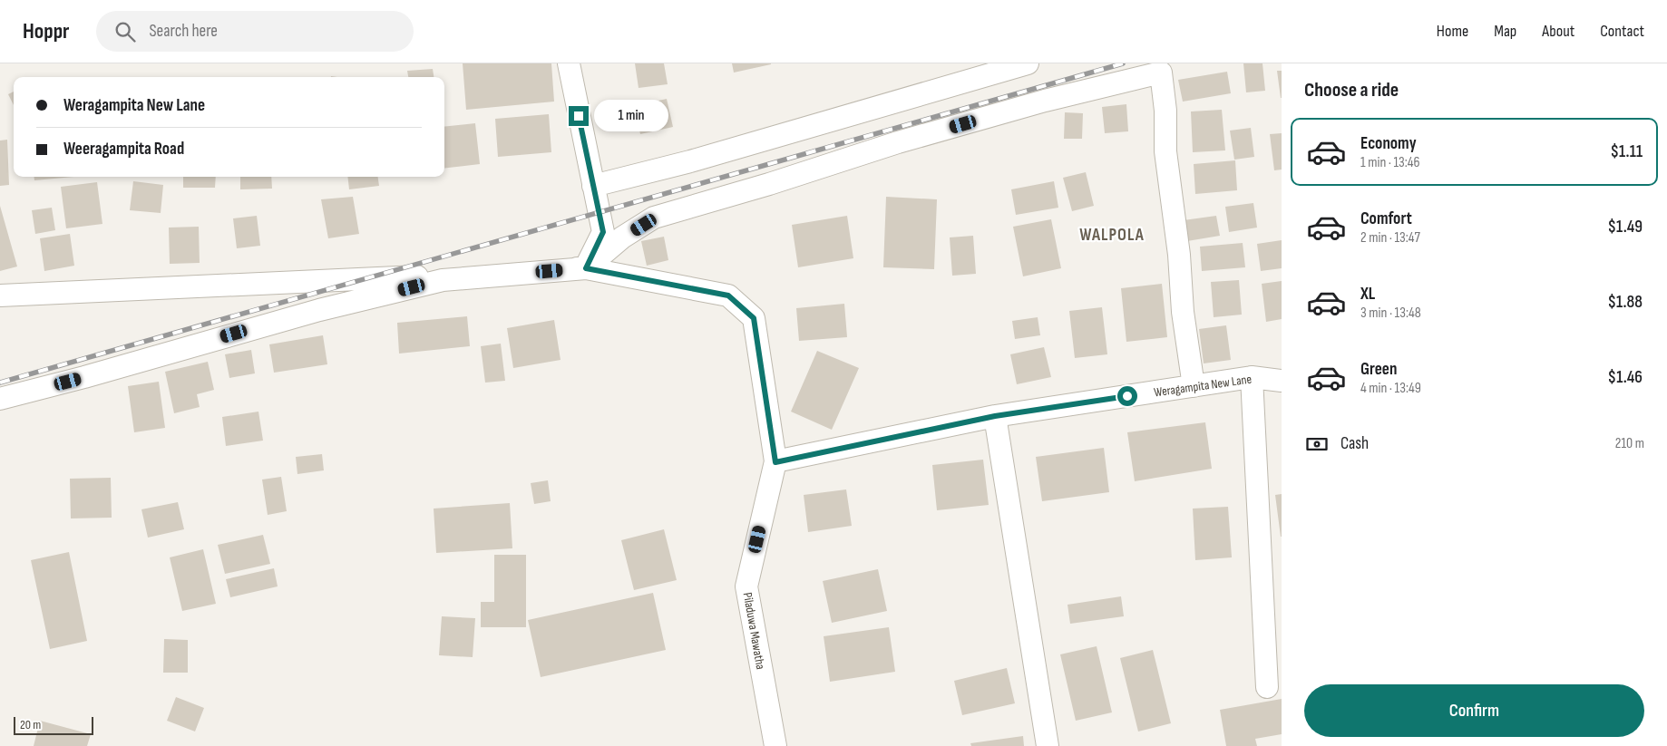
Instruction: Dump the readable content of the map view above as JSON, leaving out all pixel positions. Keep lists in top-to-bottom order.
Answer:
{
  "streets": {
    "street": ["Weragampita New Lane", "Piladuwa Mawatha"]
  },
  "crossings": [
    ["Weragampita New Lane", "Piladuwa Mawatha"]
  ],
  "districts": ["WALPOLA"],
  "scale_bar": "20 m",
  "page": {
    "header": "Hoppr",
    "search": "Search here",
    "nav": [
      "Home",
      "Map",
      "About",
      "Contact"
    ],
    "heading": "Choose a ride",
    "banner": ["Weragampita New Lane", "Weeragampita Road"],
    "bubble": "1 min",
    "list": [
      {
        "name": "Economy",
        "note": "1 min · 13:46",
        "value": "$1.11"
      },
      {
        "name": "Comfort",
        "note": "2 min · 13:47",
        "value": "$1.49"
      },
      {
        "name": "XL",
        "note": "3 min · 13:48",
        "value": "$1.88"
      },
      {
        "name": "Green",
        "note": "4 min · 13:49",
        "value": "$1.46"
      }
    ],
    "pay": ["Cash", "210 m"],
    "buttons": "Confirm",
    "scale": "20 m"
  }
}
